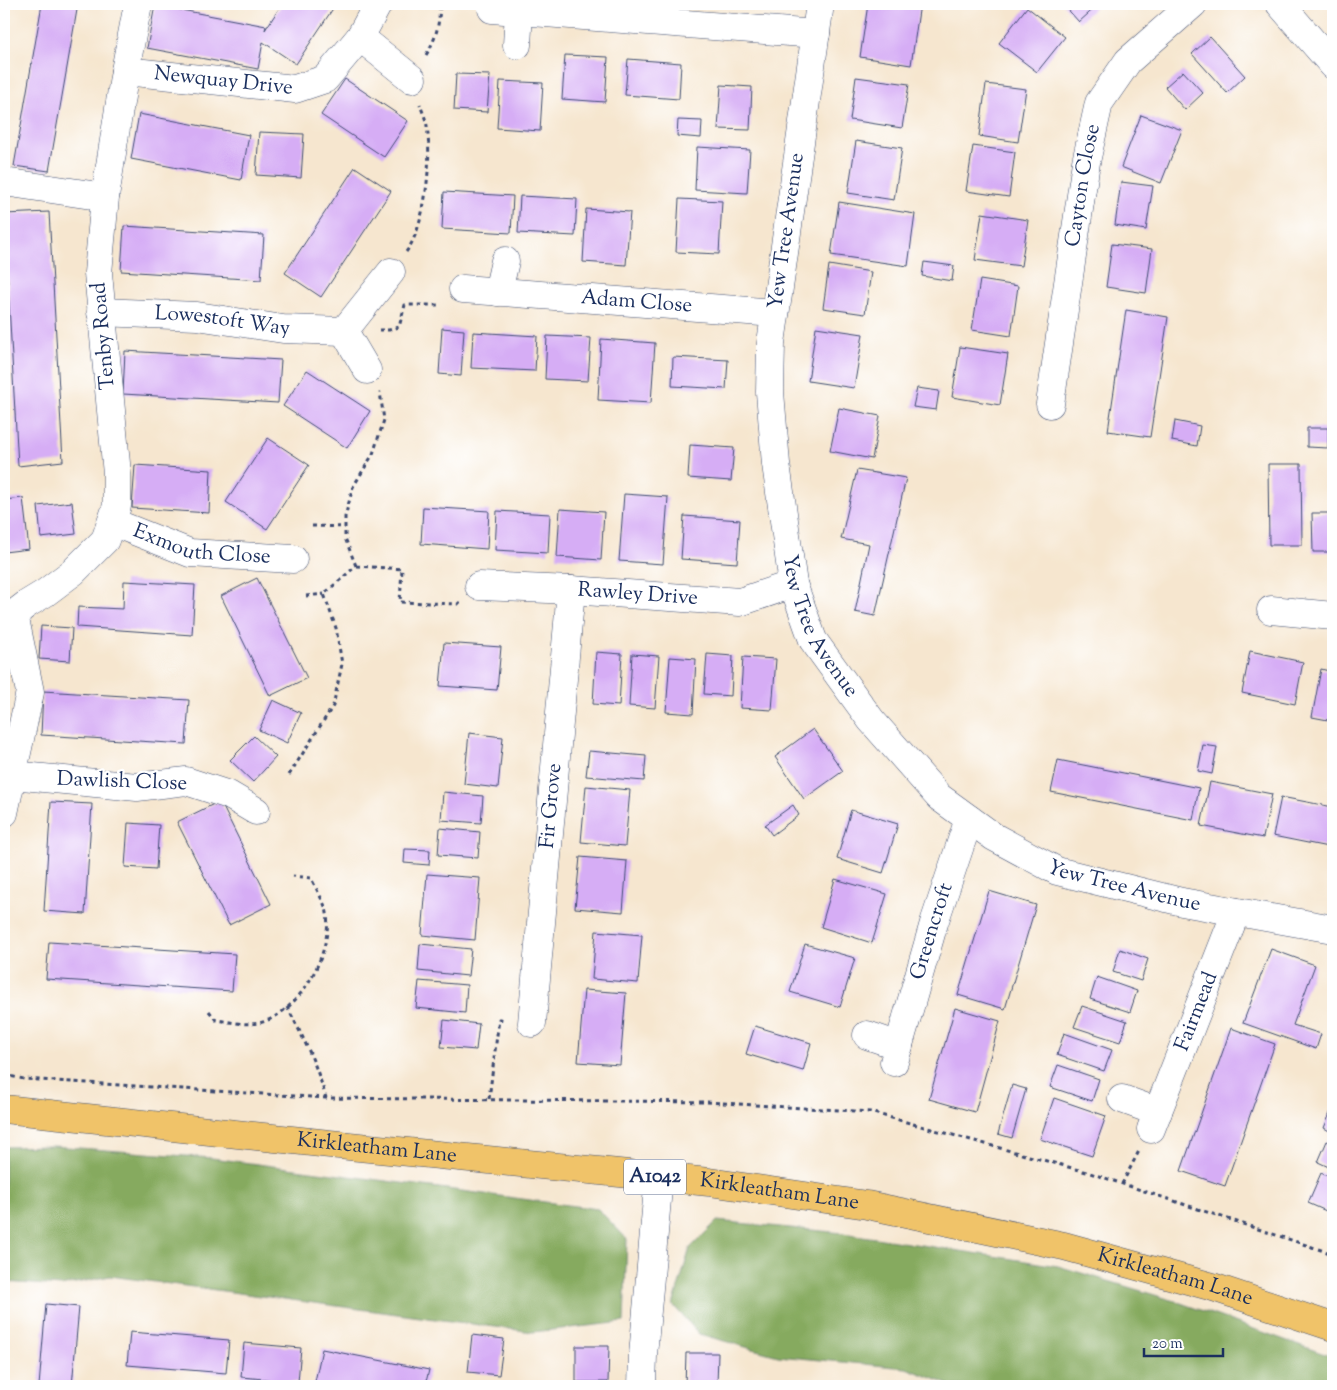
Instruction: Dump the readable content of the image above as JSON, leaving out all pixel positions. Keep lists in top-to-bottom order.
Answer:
{
  "streets": {
    "main road": ["Kirkleatham Lane", "A1042"],
    "street": [
      "Newquay Drive",
      "Cayton Close",
      "Yew Tree Avenue",
      "Adam Close",
      "Lowestoft Way",
      "Tenby Road",
      "Exmouth Close",
      "Rawley Drive",
      "Dawlish Close",
      "Fir Grove",
      "Greencroft",
      "Fairmead"
    ]
  },
  "crossings": [
    ["Newquay Drive", "Tenby Road"],
    ["Yew Tree Avenue", "Adam Close"],
    ["Yew Tree Avenue", "Rawley Drive"],
    ["Yew Tree Avenue", "Greencroft"],
    ["Yew Tree Avenue", "Fairmead"],
    ["Lowestoft Way", "Tenby Road"],
    ["Tenby Road", "Exmouth Close"],
    ["Rawley Drive", "Fir Grove"]
  ],
  "scale_bar": "20 m"
}
